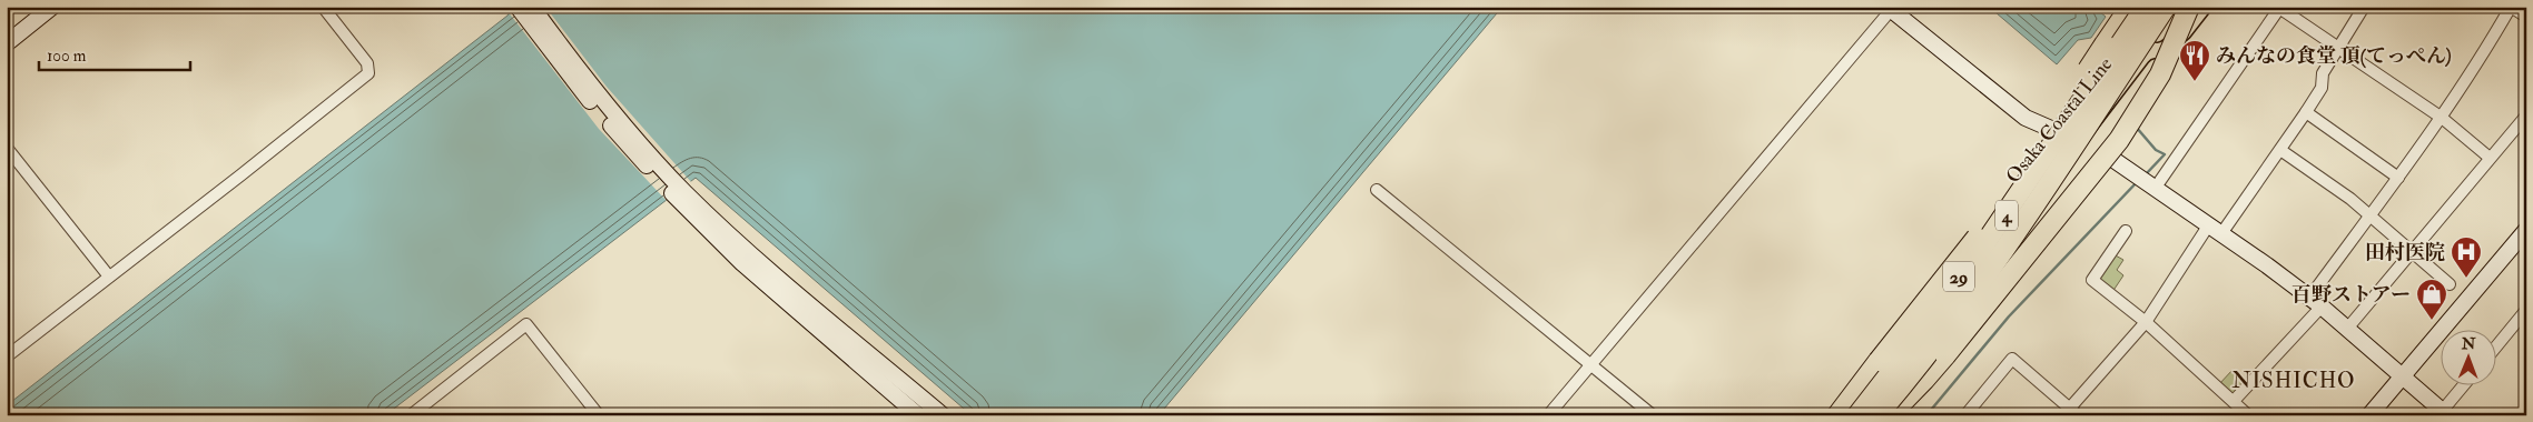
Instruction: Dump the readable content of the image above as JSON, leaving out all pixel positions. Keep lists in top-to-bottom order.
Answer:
{
  "streets": {
    "highway": ["4"],
    "main road": ["Osaka Coastal Line", "29"]
  },
  "districts": ["NISHICHO"],
  "places": {
    "restaurant": ["みんなの食堂 頂(てっぺん)"],
    "hospital": ["田村医院"],
    "shop": ["百野ストアー"]
  },
  "scale_bar": "100 m",
  "north": "top"
}
